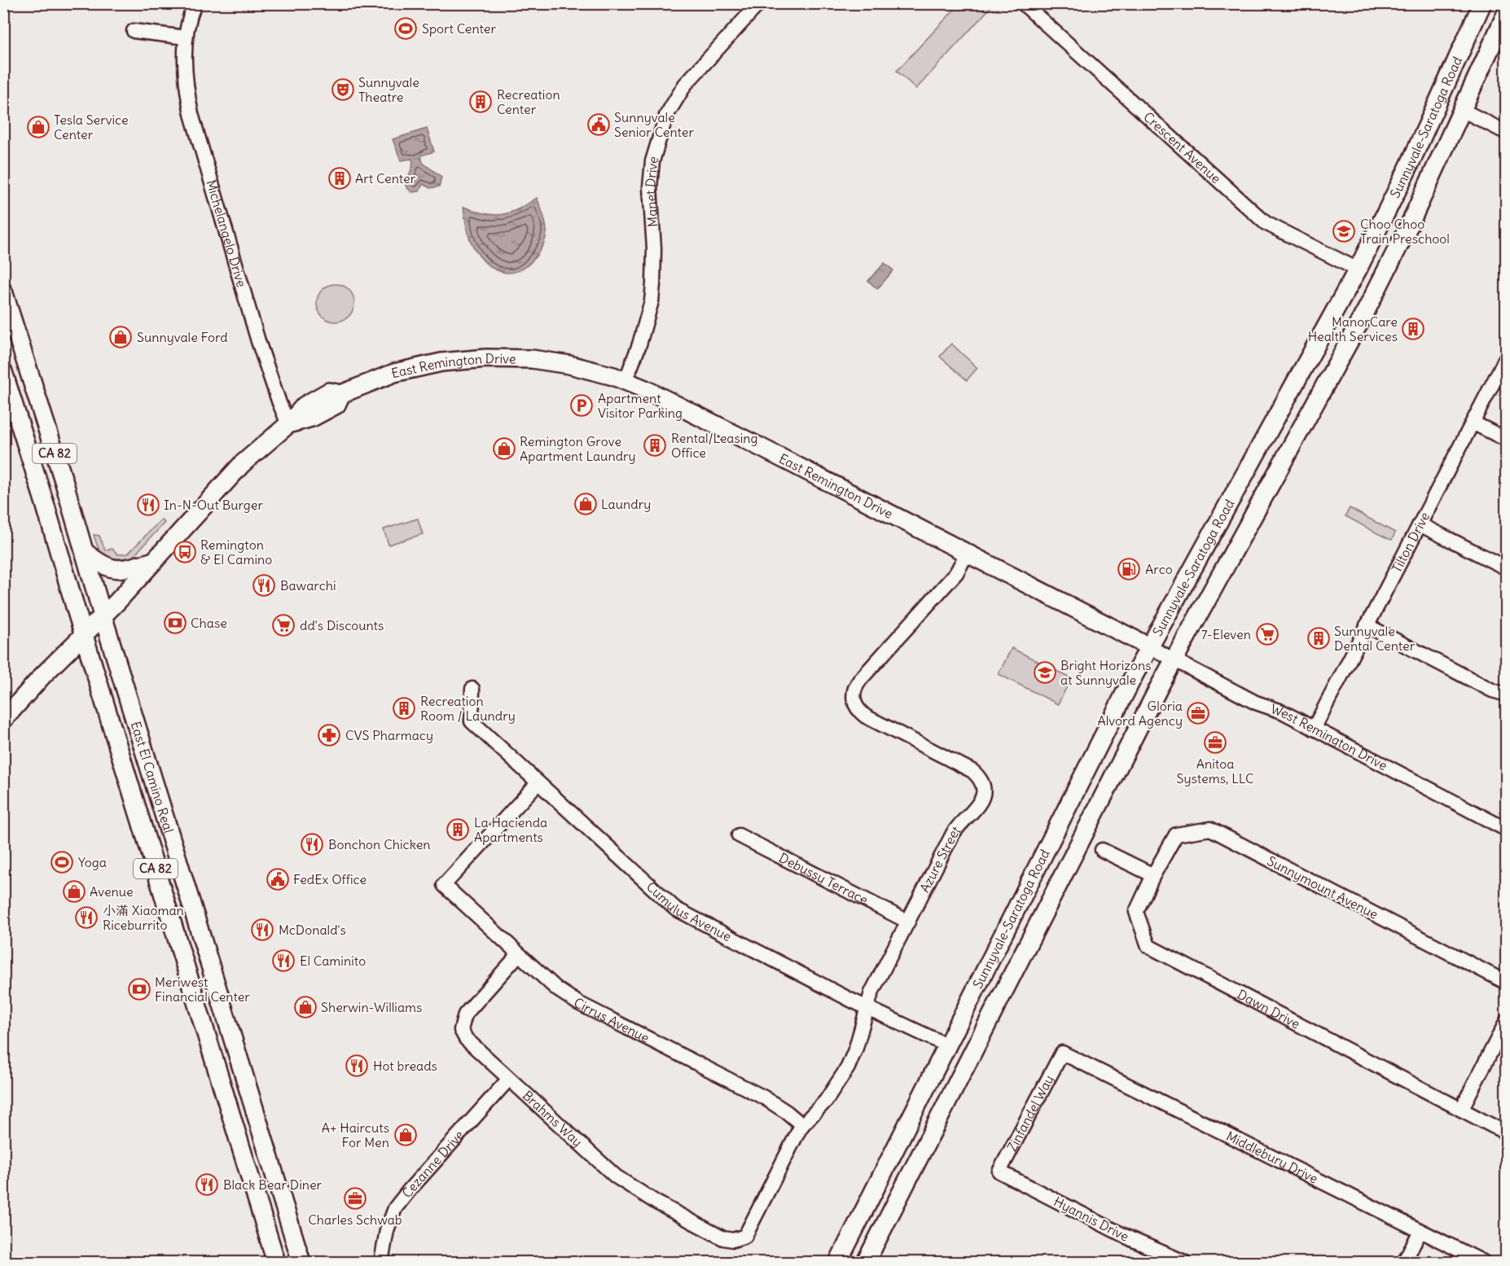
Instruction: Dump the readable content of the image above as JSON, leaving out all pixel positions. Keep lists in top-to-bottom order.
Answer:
{
  "streets": {
    "main road": [
      "Sunnyvale-Saratoga Road",
      "East Remington Drive",
      "CA 82",
      "East El Camino Real"
    ],
    "street": [
      "Crescent Avenue",
      "Manet Drive",
      "Michelangelo Drive",
      "Tilton Drive",
      "West Remington Drive",
      "Azure Street",
      "Debussy Terrace",
      "Sunnymount Avenue",
      "Cumulus Avenue",
      "Dawn Drive",
      "Cirrus Avenue",
      "Zinfandel Way",
      "Brahms Way",
      "Middlebury Drive",
      "Cezanne Drive",
      "Hyannis Drive"
    ]
  },
  "crossings": [
    ["Sunnyvale-Saratoga Road", "Crescent Avenue"],
    ["Sunnyvale-Saratoga Road", "East Remington Drive"],
    ["Sunnyvale-Saratoga Road", "West Remington Drive"],
    ["Sunnyvale-Saratoga Road", "Cumulus Avenue"],
    ["Manet Drive", "East Remington Drive"],
    ["Michelangelo Drive", "East Remington Drive"],
    ["East Remington Drive", "West Remington Drive"],
    ["East Remington Drive", "East El Camino Real"],
    ["East Remington Drive", "Azure Street"],
    ["Tilton Drive", "West Remington Drive"],
    ["Azure Street", "Debussy Terrace"],
    ["Azure Street", "Cumulus Avenue"],
    ["Azure Street", "Cirrus Avenue"],
    ["Azure Street", "Brahms Way"],
    ["Sunnymount Avenue", "Dawn Drive"],
    ["Cumulus Avenue", "Cirrus Avenue"],
    ["Cirrus Avenue", "Brahms Way"],
    ["Zinfandel Way", "Middlebury Drive"],
    ["Zinfandel Way", "Hyannis Drive"],
    ["Brahms Way", "Cezanne Drive"]
  ],
  "places": {
    "sports": ["Sport Center", "Yoga"],
    "theatre": ["Sunnyvale Theatre"],
    "building": [
      "Recreation Center",
      "Art Center",
      "ManorCare Health Services",
      "Rental/Leasing Office",
      "Sunnyvale Dental Center",
      "Recreation Room / Laundry",
      "La Hacienda Apartments"
    ],
    "public building": ["Sunnyvale Senior Center", "FedEx Office"],
    "shop": [
      "Tesla Service Center",
      "Sunnyvale Ford",
      "Remington Grove Apartment Laundry",
      "Laundry",
      "Avenue",
      "Sherwin-Williams",
      "A+ Haircuts For Men"
    ],
    "school or university": ["Choo Choo Train Preschool", "Bright Horizons at Sunnyvale"],
    "parking": ["Apartment Visitor Parking"],
    "restaurant": [
      "In-N-Out Burger",
      "Bawarchi",
      "Bonchon Chicken",
      "小滿 Xiaoman Riceburrito",
      "McDonald's",
      "El Caminito",
      "Hot breads",
      "Black Bear Diner"
    ],
    "bus stop": ["Remington & El Camino"],
    "fuel station": ["Arco"],
    "bank": ["Chase", "Meriwest Financial Center"],
    "supermarket": ["dd's Discounts", "7-Eleven"],
    "office": ["Gloria Alvord Agency", "Anitoa Systems, LLC", "Charles Schwab"],
    "pharmacy": ["CVS Pharmacy"]
  }
}
